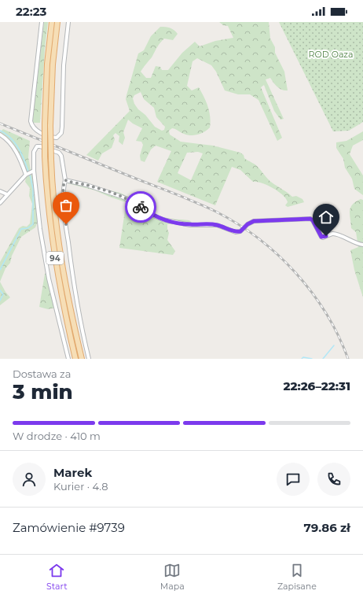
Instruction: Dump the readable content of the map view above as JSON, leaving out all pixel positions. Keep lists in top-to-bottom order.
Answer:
{
  "streets": {
    "main road": ["94"]
  },
  "parks": ["ROD Oaza"],
  "page": {
    "status": "22:23",
    "heading": ["3 min", "Dostawa za", "22:26–22:31"],
    "panel": [
      "Marek",
      "Kurier · 4.8",
      "Zamówienie #9739",
      "79.86 zł"
    ],
    "bar": "W drodze · 410 m",
    "tabs": ["Start", "Mapa", "Zapisane"]
  }
}
